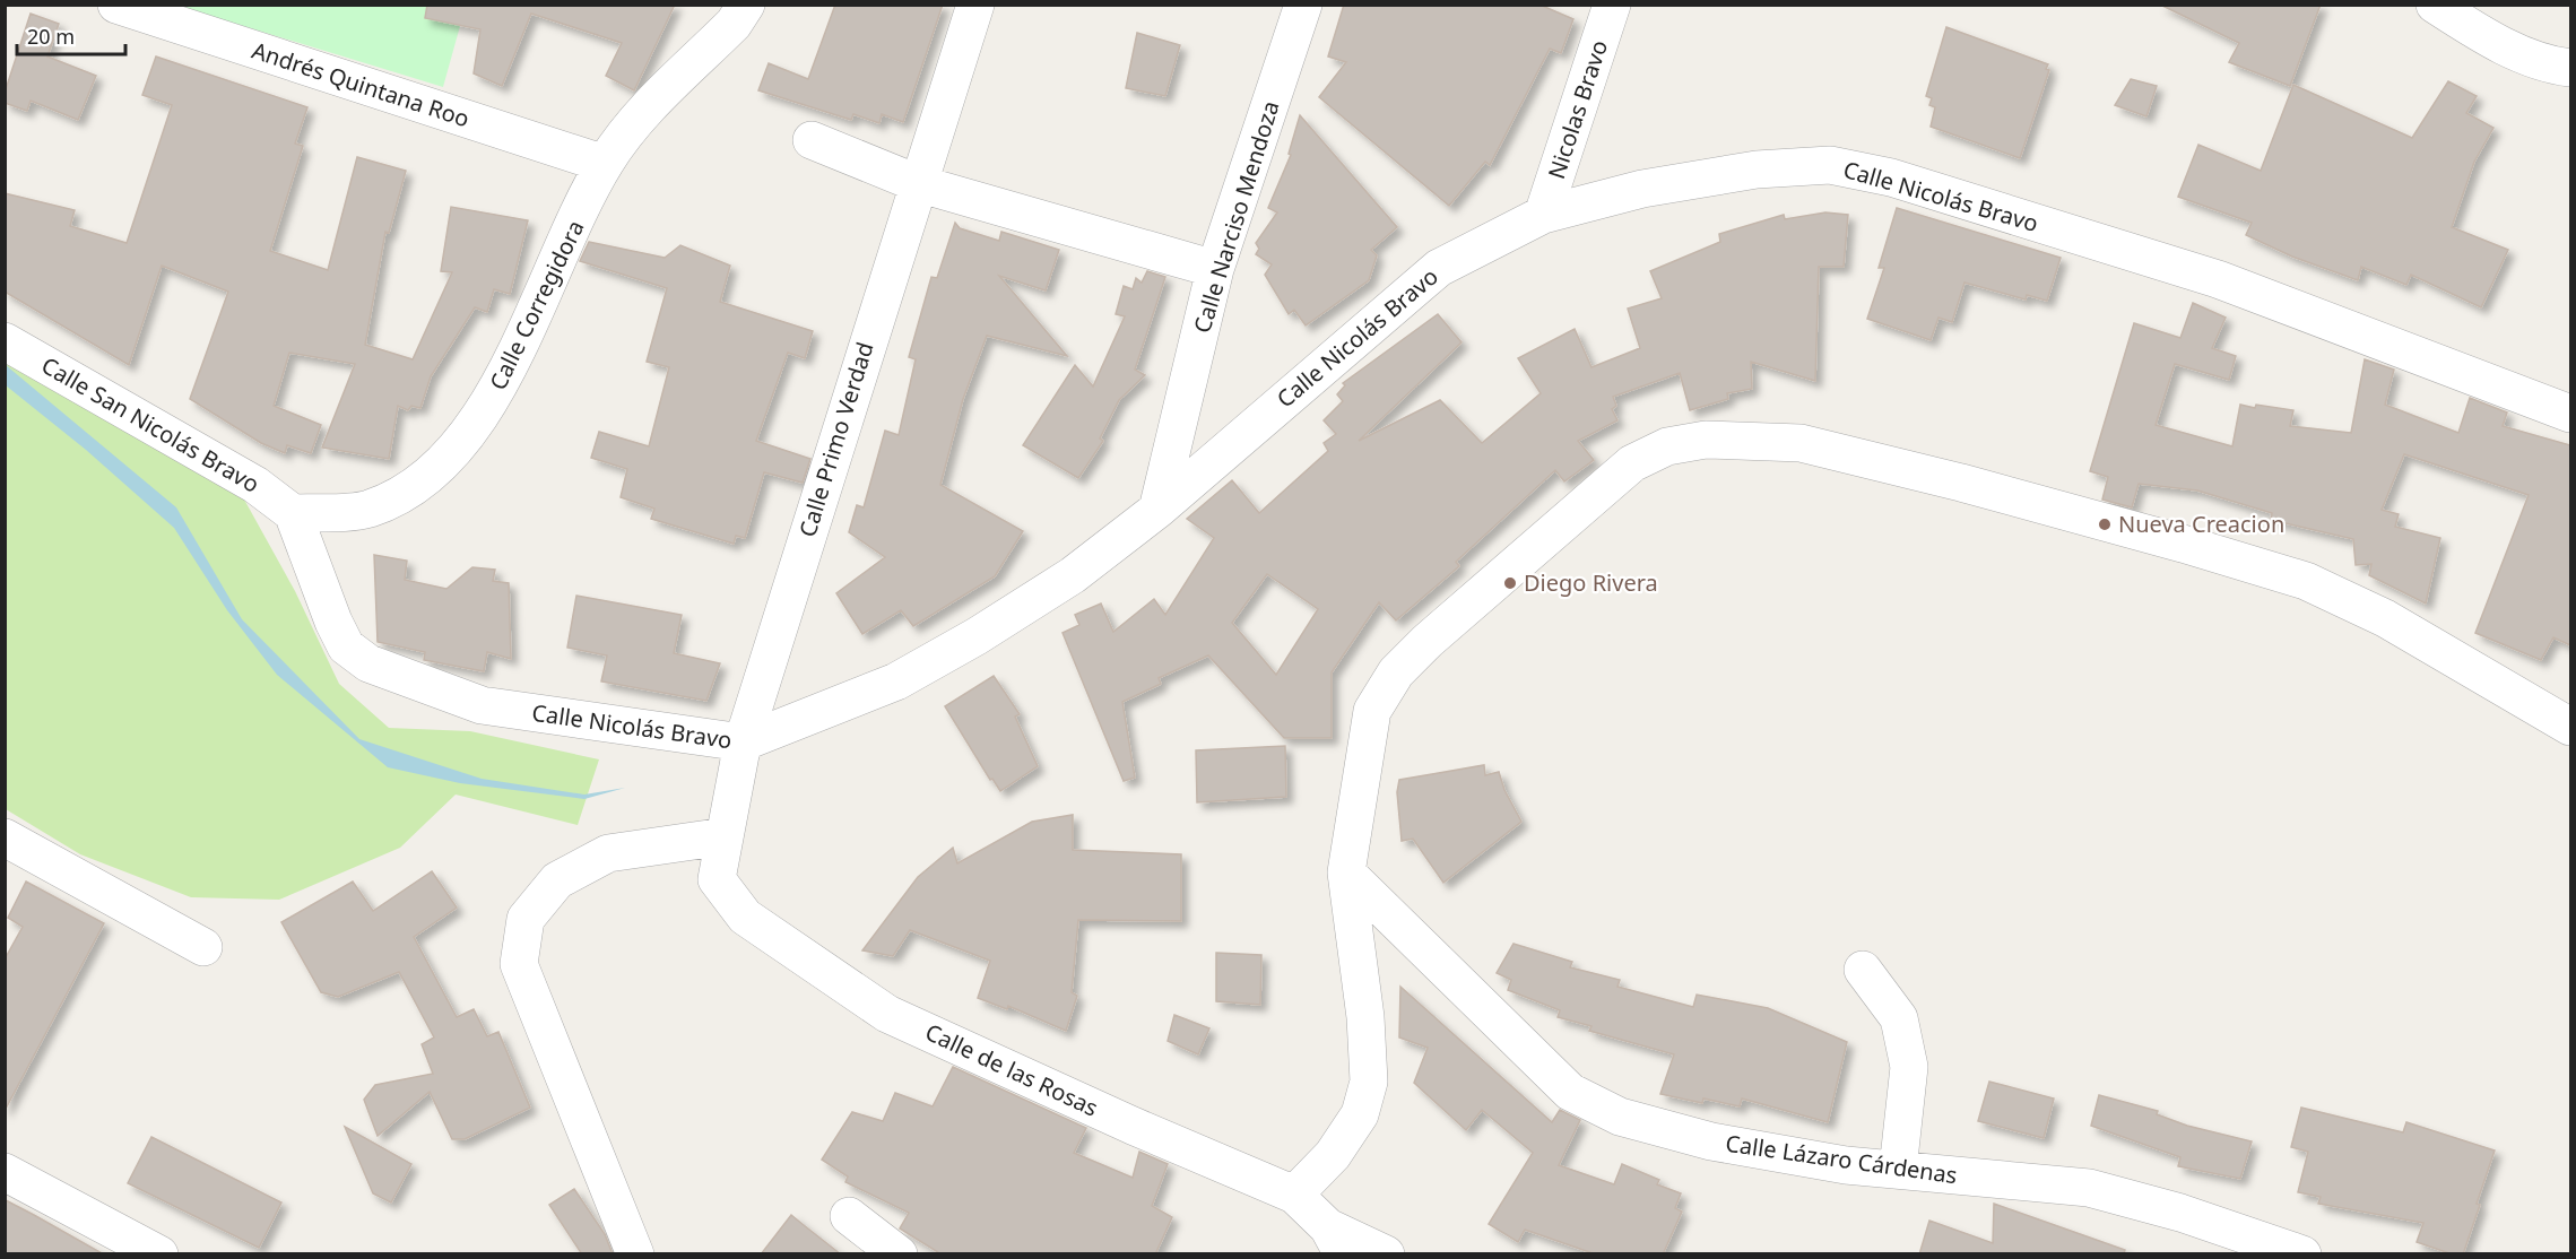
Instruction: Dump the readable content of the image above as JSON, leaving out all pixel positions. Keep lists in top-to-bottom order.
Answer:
{
  "streets": {
    "street": [
      "Andrés Quintana Roo",
      "Nicolas Bravo",
      "Calle Nicolás Bravo",
      "Calle Narciso Mendoza",
      "Calle Corregidora",
      "Calle San Nicolás Bravo",
      "Calle Primo Verdad",
      "Calle de las Rosas",
      "Calle Lázaro Cárdenas"
    ]
  },
  "crossings": [
    ["Andrés Quintana Roo", "Calle Corregidora"],
    ["Nicolas Bravo", "Calle Nicolás Bravo"],
    ["Calle Nicolás Bravo", "Calle Narciso Mendoza"],
    ["Calle Nicolás Bravo", "Calle Corregidora"],
    ["Calle Nicolás Bravo", "Calle San Nicolás Bravo"],
    ["Calle Nicolás Bravo", "Calle Primo Verdad"],
    ["Calle Corregidora", "Calle San Nicolás Bravo"],
    ["Calle Primo Verdad", "Calle de las Rosas"]
  ],
  "places": ["Nueva Creacion", "Diego Rivera"],
  "scale_bar": "20 m"
}
